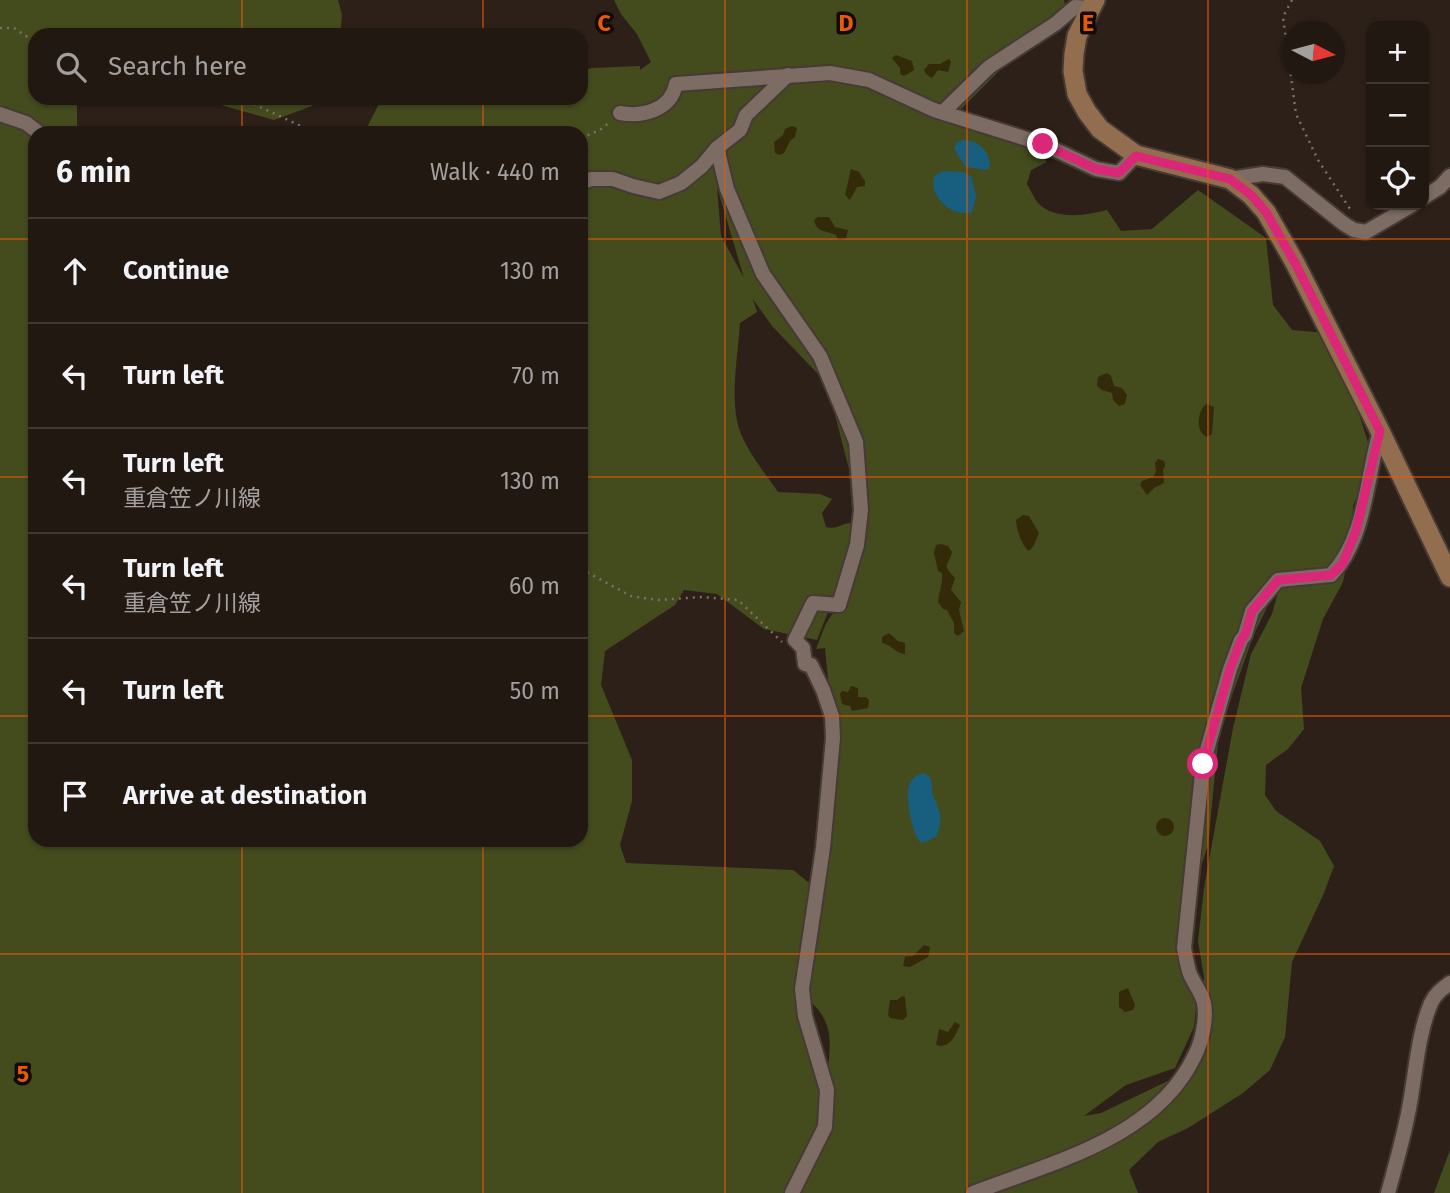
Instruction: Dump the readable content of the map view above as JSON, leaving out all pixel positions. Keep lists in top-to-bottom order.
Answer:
{
  "north": "right",
  "page": {
    "map_buttons": ["+", "−"],
    "search": "Search here",
    "heading": ["6 min", "Walk · 440 m"],
    "list": [
      ["Continue", "130 m"],
      ["Turn left", "70 m"],
      ["Turn left", "重倉笠ノ川線", "130 m"],
      ["Turn left", "重倉笠ノ川線", "60 m"],
      ["Turn left", "50 m"],
      "Arrive at destination"
    ]
  },
  "grid": {
    "columns": ["C", "D", "E"],
    "rows": ["5"]
  }
}
